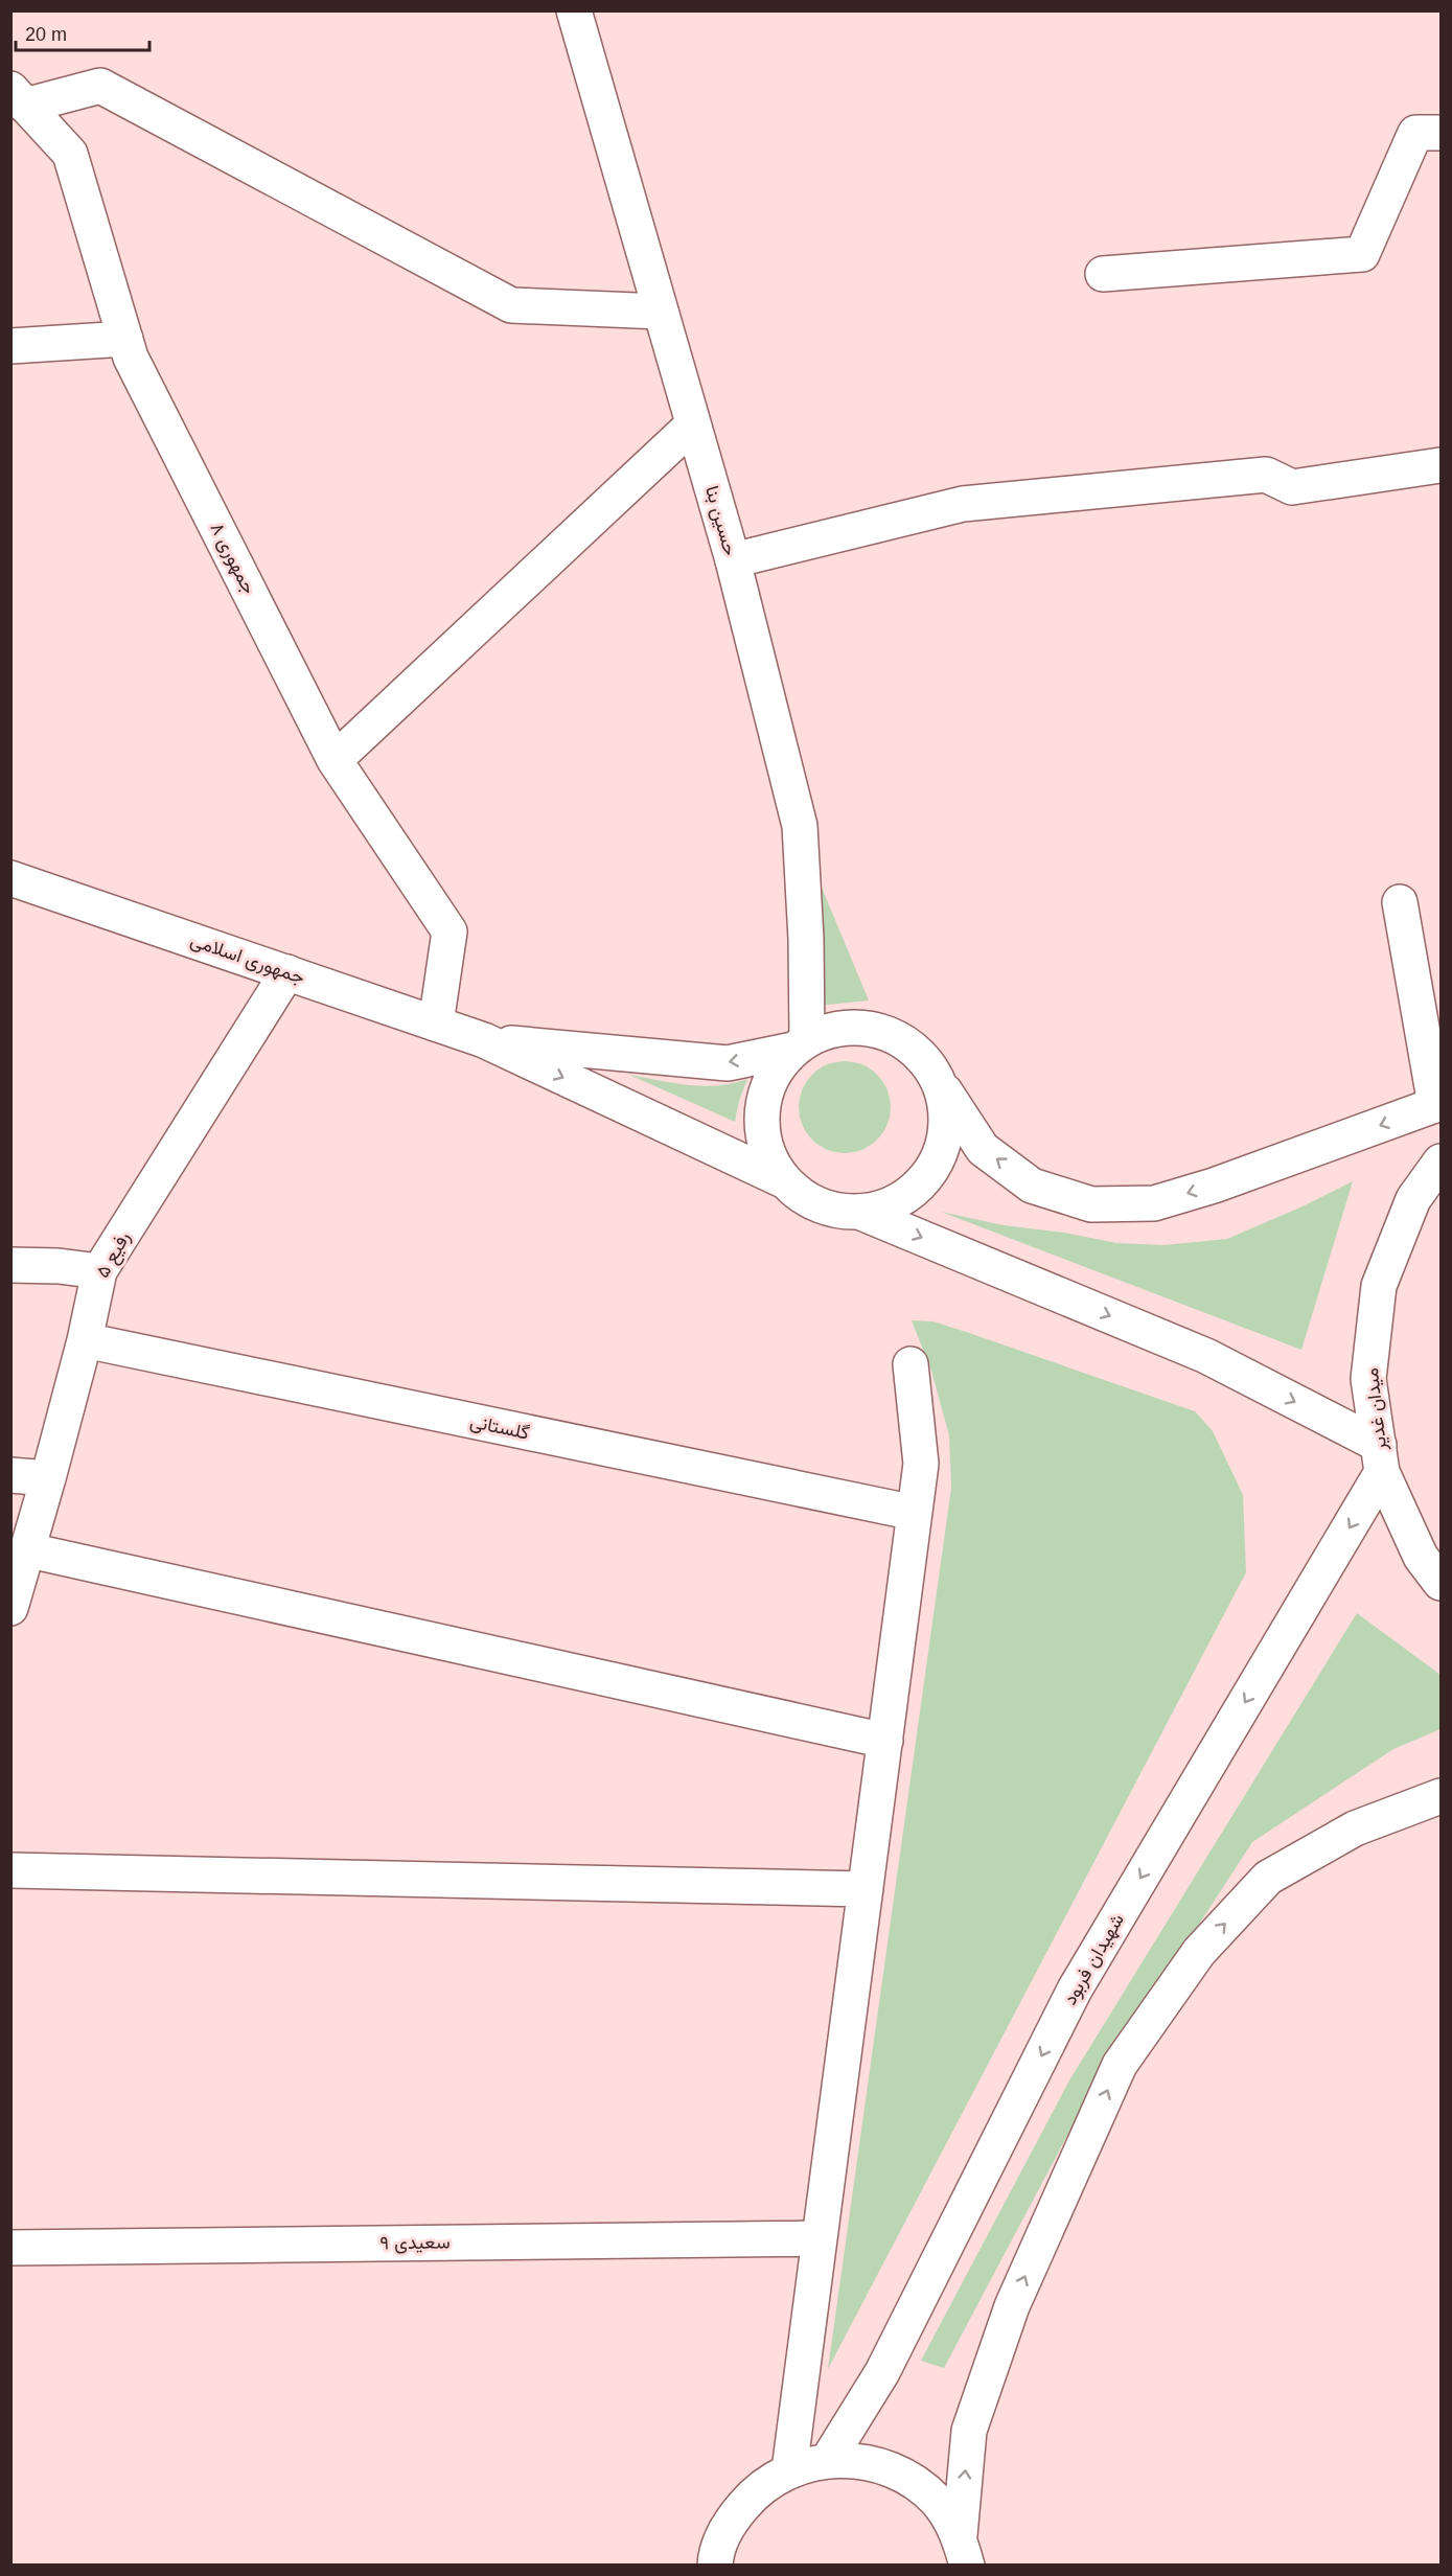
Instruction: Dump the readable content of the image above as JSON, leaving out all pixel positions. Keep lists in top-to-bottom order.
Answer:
{
  "streets": {
    "street": [
      "حسین بنا",
      "جمهوری ۸",
      "جمهوری اسلامی",
      "رفیع ۵",
      "میدان غدیر",
      "گلستانی",
      "شهيدان فربود",
      "سعیدی ۹"
    ]
  },
  "crossings": [
    ["جمهوری ۸", "جمهوری اسلامی"],
    ["جمهوری اسلامی", "رفیع ۵"],
    ["رفیع ۵", "گلستانی"],
    ["میدان غدیر", "شهيدان فربود"]
  ],
  "scale_bar": "20 m"
}
